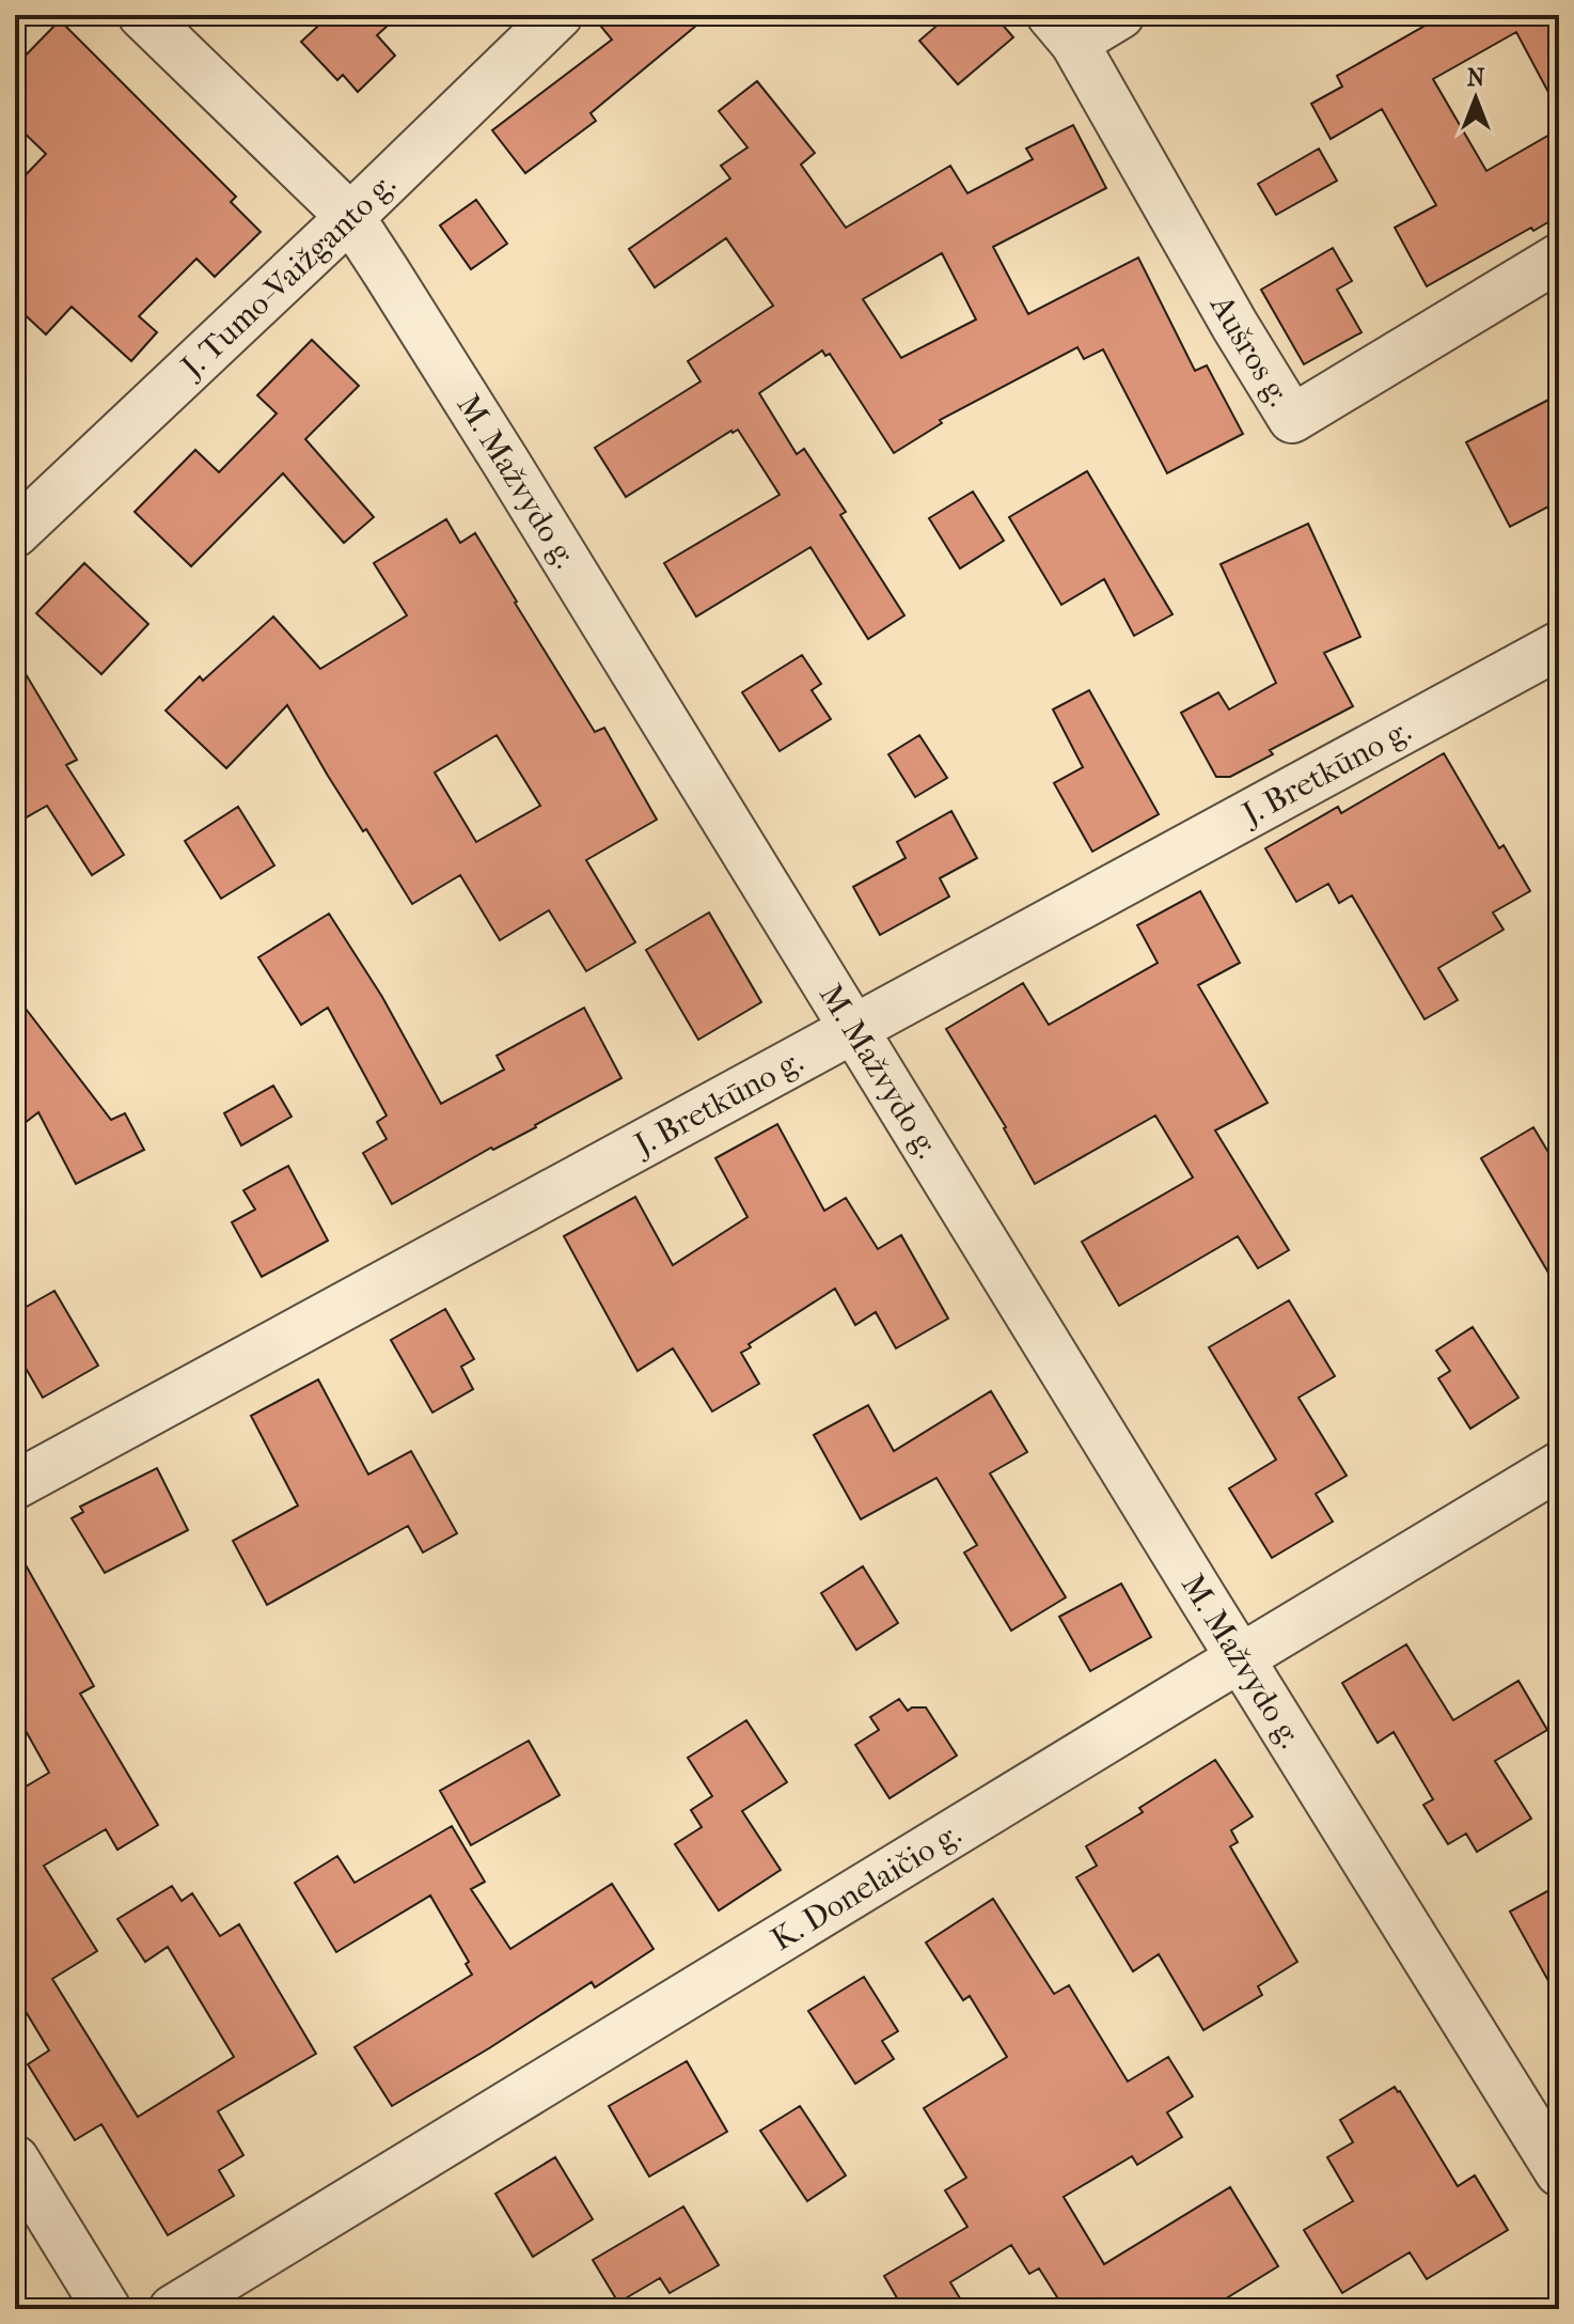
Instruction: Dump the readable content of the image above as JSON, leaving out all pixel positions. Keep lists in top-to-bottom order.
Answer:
{
  "streets": {
    "street": [
      "J. Tumo-Vaižganto g.",
      "Aušros g.",
      "M. Mažvydo g.",
      "J. Bretkūno g.",
      "K. Donelaičio g."
    ]
  },
  "crossings": [
    ["J. Tumo-Vaižganto g.", "M. Mažvydo g."],
    ["M. Mažvydo g.", "J. Bretkūno g."],
    ["M. Mažvydo g.", "K. Donelaičio g."]
  ],
  "north": "top"
}
